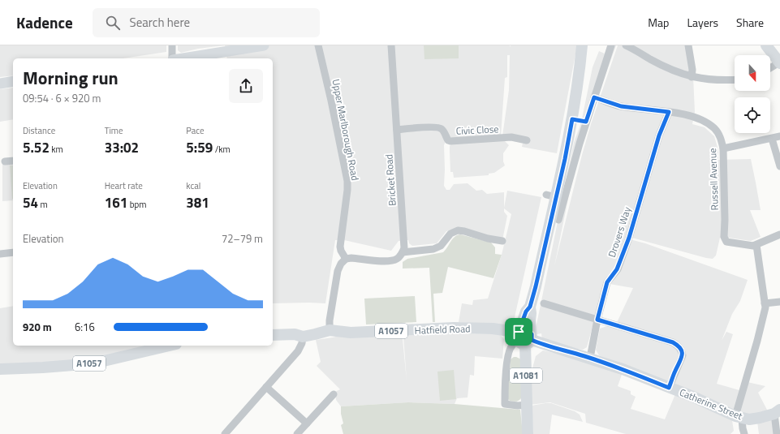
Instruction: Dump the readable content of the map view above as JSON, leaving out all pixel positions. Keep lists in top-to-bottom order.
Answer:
{
  "streets": {
    "main road": [
      "Hatfield Road",
      "A1057",
      "A1081",
      "Catherine Street"
    ],
    "street": [
      "Upper Marlborough Road",
      "Civic Close",
      "Russell Avenue",
      "Bricket Road",
      "Drovers Way"
    ]
  },
  "crossings": [
    ["Civic Close", "Bricket Road"],
    ["Russell Avenue", "Drovers Way"],
    ["Drovers Way", "Catherine Street"],
    ["Hatfield Road", "A1081"],
    ["Hatfield Road", "Catherine Street"],
    ["A1081", "Catherine Street"]
  ],
  "north": "bottom",
  "page": {
    "header": "Kadence",
    "search": "Search here",
    "nav": ["Map", "Layers", "Share"],
    "heading": ["Morning run", "09:54 · 6 × 920 m"],
    "stats": [
      ["Distance", "5.52 km"],
      ["Time", "33:02"],
      ["Pace", "5:59 /km"],
      ["Elevation", "54 m"],
      ["Heart rate", "161 bpm"],
      ["kcal", "381"]
    ],
    "chart": ["Elevation", "72–79 m"],
    "list": [
      {
        "name": "920 m",
        "note": "6:16"
      }
    ]
  }
}
